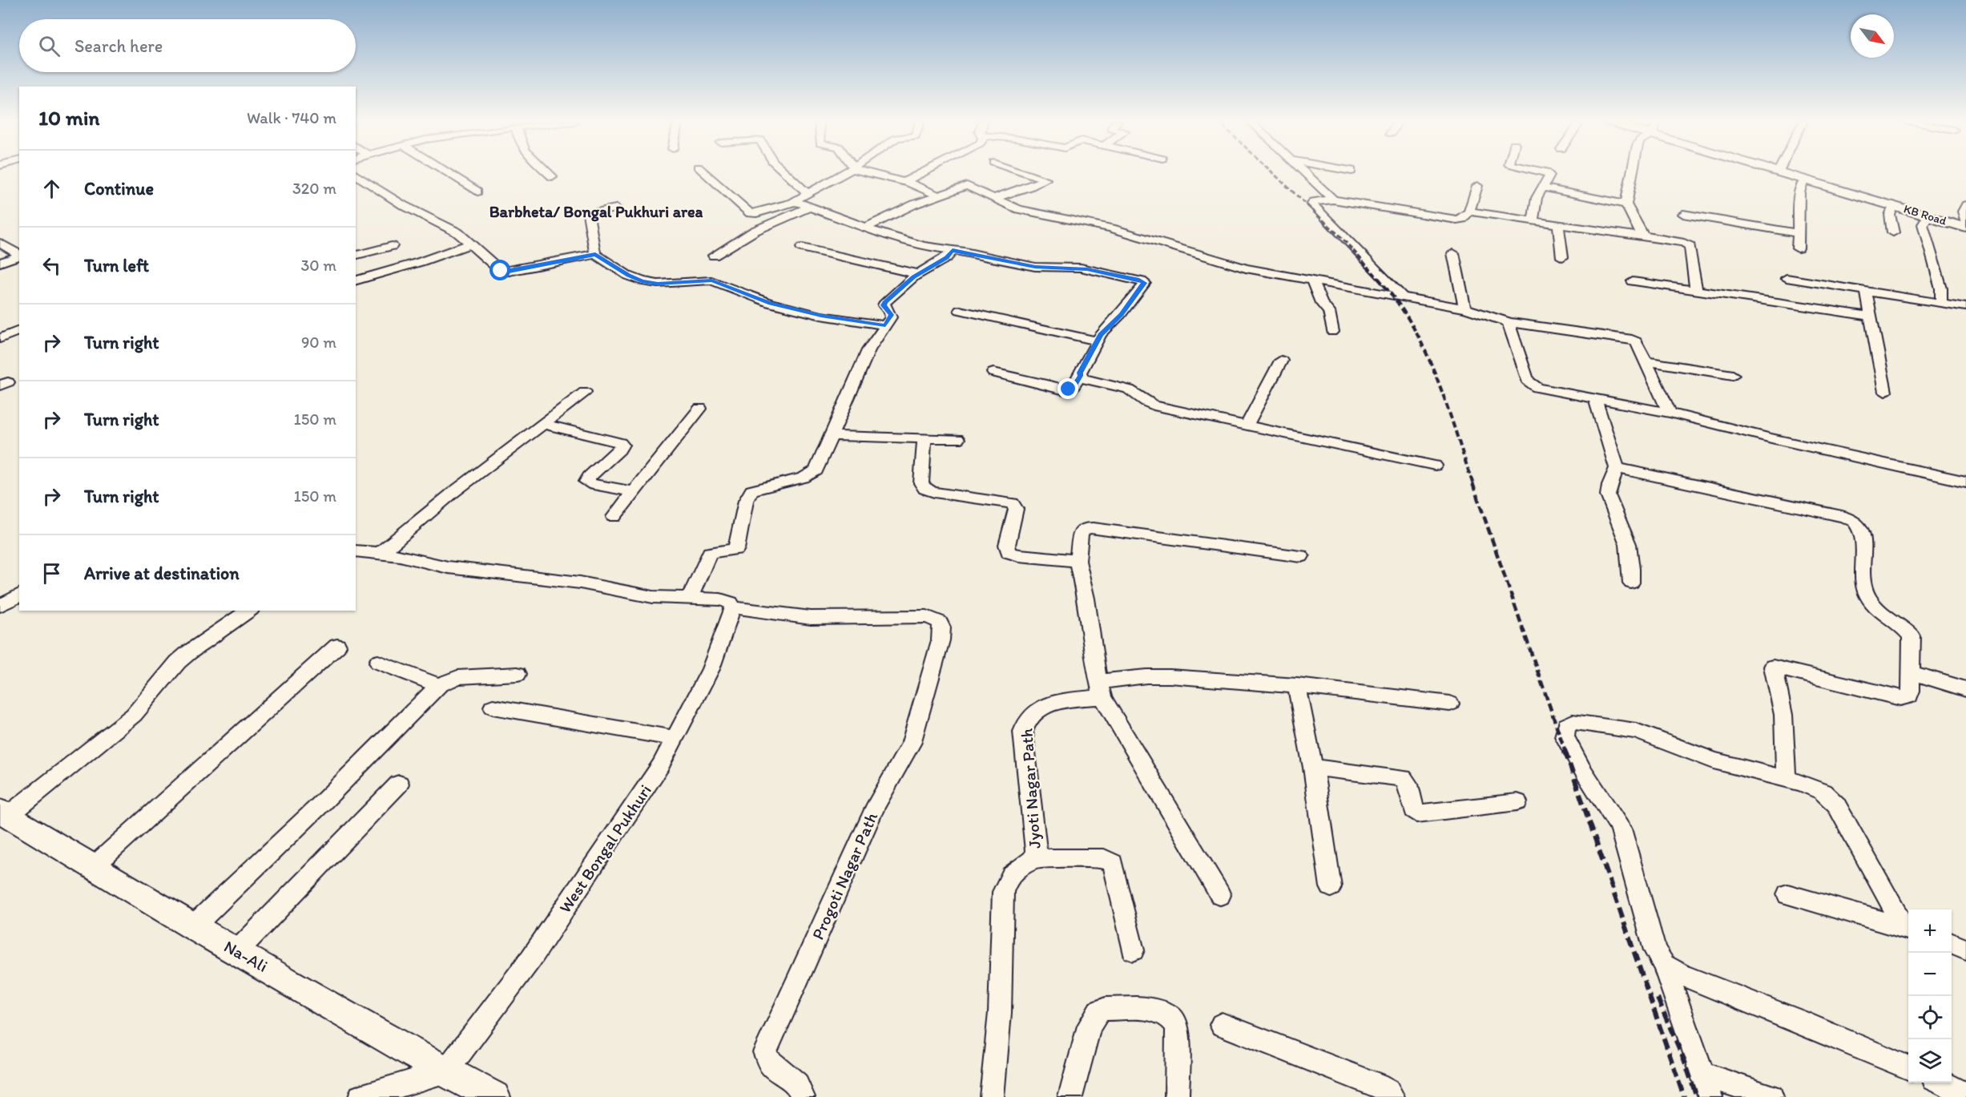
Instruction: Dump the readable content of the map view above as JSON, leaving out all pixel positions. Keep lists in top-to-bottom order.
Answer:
{
  "streets": {
    "main road": ["KB Road", "Na-Ali"],
    "street": ["Jyoti Nagar Path", "West Bongal Pukhuri", "Progoti Nagar Path"]
  },
  "crossings": [
    ["West Bongal Pukhuri", "Progoti Nagar Path"],
    ["West Bongal Pukhuri", "Na-Ali"]
  ],
  "districts": ["Barbheta/ Bongal Pukhuri area"],
  "north": "bottom right",
  "page": {
    "search": "Search here",
    "heading": ["10 min", "Walk · 740 m"],
    "list": [
      ["Continue", "320 m"],
      ["Turn left", "30 m"],
      ["Turn right", "90 m"],
      ["Turn right", "150 m"],
      ["Turn right", "150 m"],
      "Arrive at destination"
    ],
    "map_buttons": ["+", "−"]
  }
}
